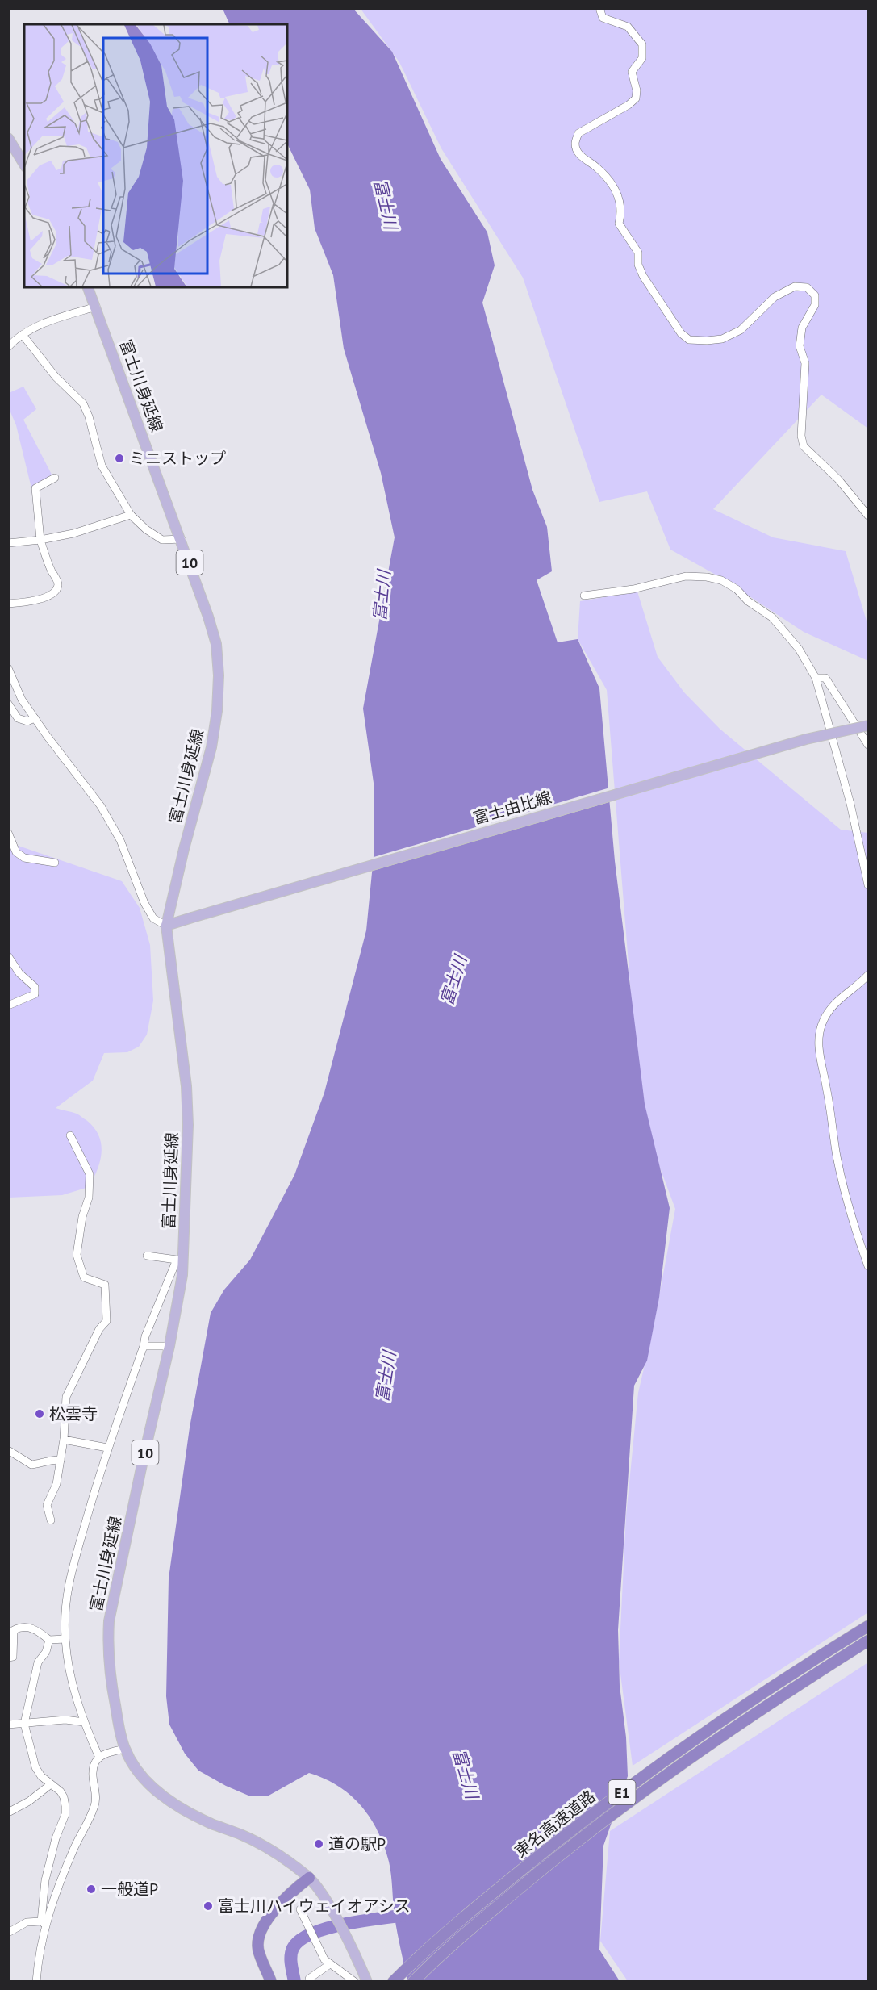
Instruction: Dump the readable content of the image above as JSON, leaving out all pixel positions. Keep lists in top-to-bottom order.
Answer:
{
  "streets": {
    "highway": ["E1", "東名高速道路"],
    "main road": ["富士川身延線", "10", "富士由比線"]
  },
  "crossings": [
    ["富士川身延線", "富士由比線"]
  ],
  "water": ["富士川"],
  "places": [
    "ミニストップ",
    "松雲寺",
    "道の駅P",
    "一般道P",
    "富士川ハイウェイオアシス"
  ]
}
